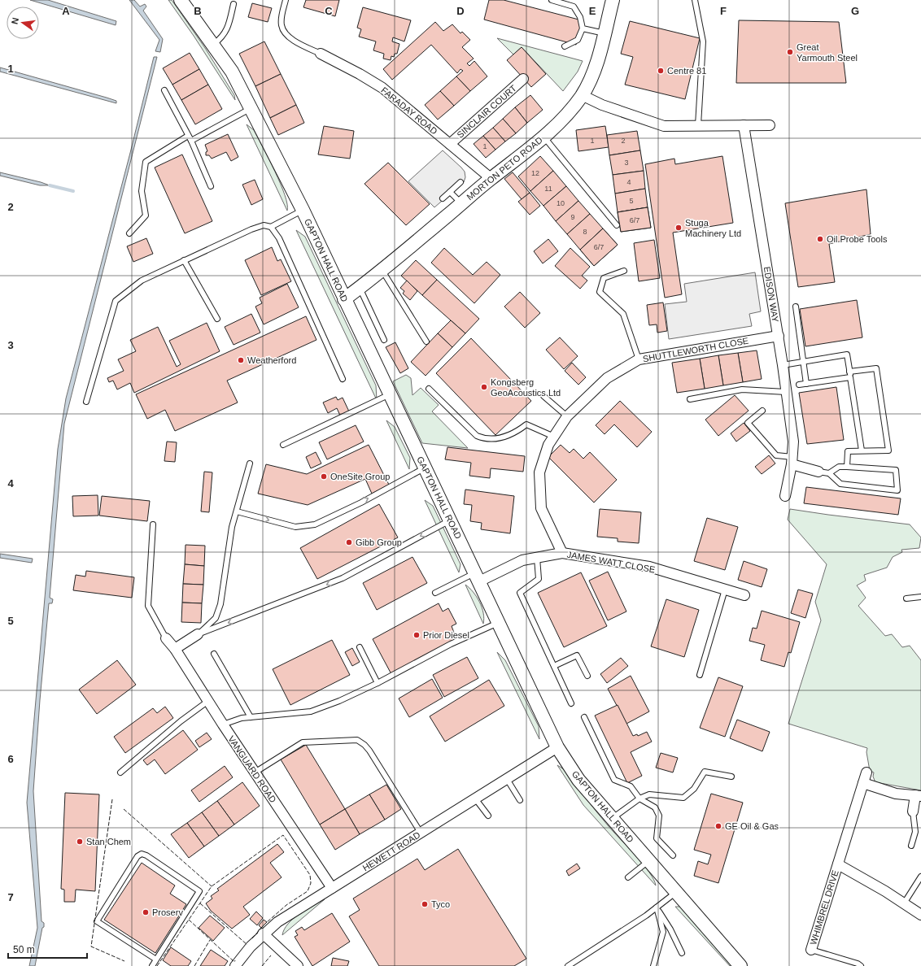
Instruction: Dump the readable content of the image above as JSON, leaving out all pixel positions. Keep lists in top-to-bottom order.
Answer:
{
  "streets": {
    "street": [
      "FARADAY ROAD",
      "SINCLAIR COURT",
      "MORTON PETO ROAD",
      "GAPTON HALL ROAD",
      "EDISON WAY",
      "SHUTTLEWORTH CLOSE",
      "JAMES WATT CLOSE",
      "VANGUARD ROAD",
      "HEWETT ROAD",
      "WHIMBREL DRIVE"
    ]
  },
  "crossings": [
    ["FARADAY ROAD", "SINCLAIR COURT"],
    ["FARADAY ROAD", "MORTON PETO ROAD"],
    ["MORTON PETO ROAD", "GAPTON HALL ROAD"],
    ["GAPTON HALL ROAD", "JAMES WATT CLOSE"],
    ["GAPTON HALL ROAD", "HEWETT ROAD"],
    ["EDISON WAY", "SHUTTLEWORTH CLOSE"],
    ["SHUTTLEWORTH CLOSE", "JAMES WATT CLOSE"],
    ["VANGUARD ROAD", "HEWETT ROAD"]
  ],
  "places": [
    "Great Yarmouth Steel",
    "Centre 81",
    "Stuga Machinery Ltd",
    "Oil Probe Tools",
    "Weatherford",
    "Kongsberg GeoAcoustics Ltd",
    "OneSite Group",
    "Gibb Group",
    "Prior Diesel",
    "GE Oil & Gas",
    "Stan Chem",
    "Tyco",
    "Proserv"
  ],
  "house_numbers": [
    "1",
    "2",
    "1",
    "3",
    "12",
    "4",
    "11",
    "5",
    "10",
    "9",
    "6/7",
    "8",
    "6/7"
  ],
  "scale_bar": "50 m",
  "north": "left",
  "grid": {
    "columns": [
      "A",
      "B",
      "C",
      "D",
      "E",
      "F",
      "G"
    ],
    "rows": [
      "1",
      "2",
      "3",
      "4",
      "5",
      "6",
      "7"
    ]
  }
}
